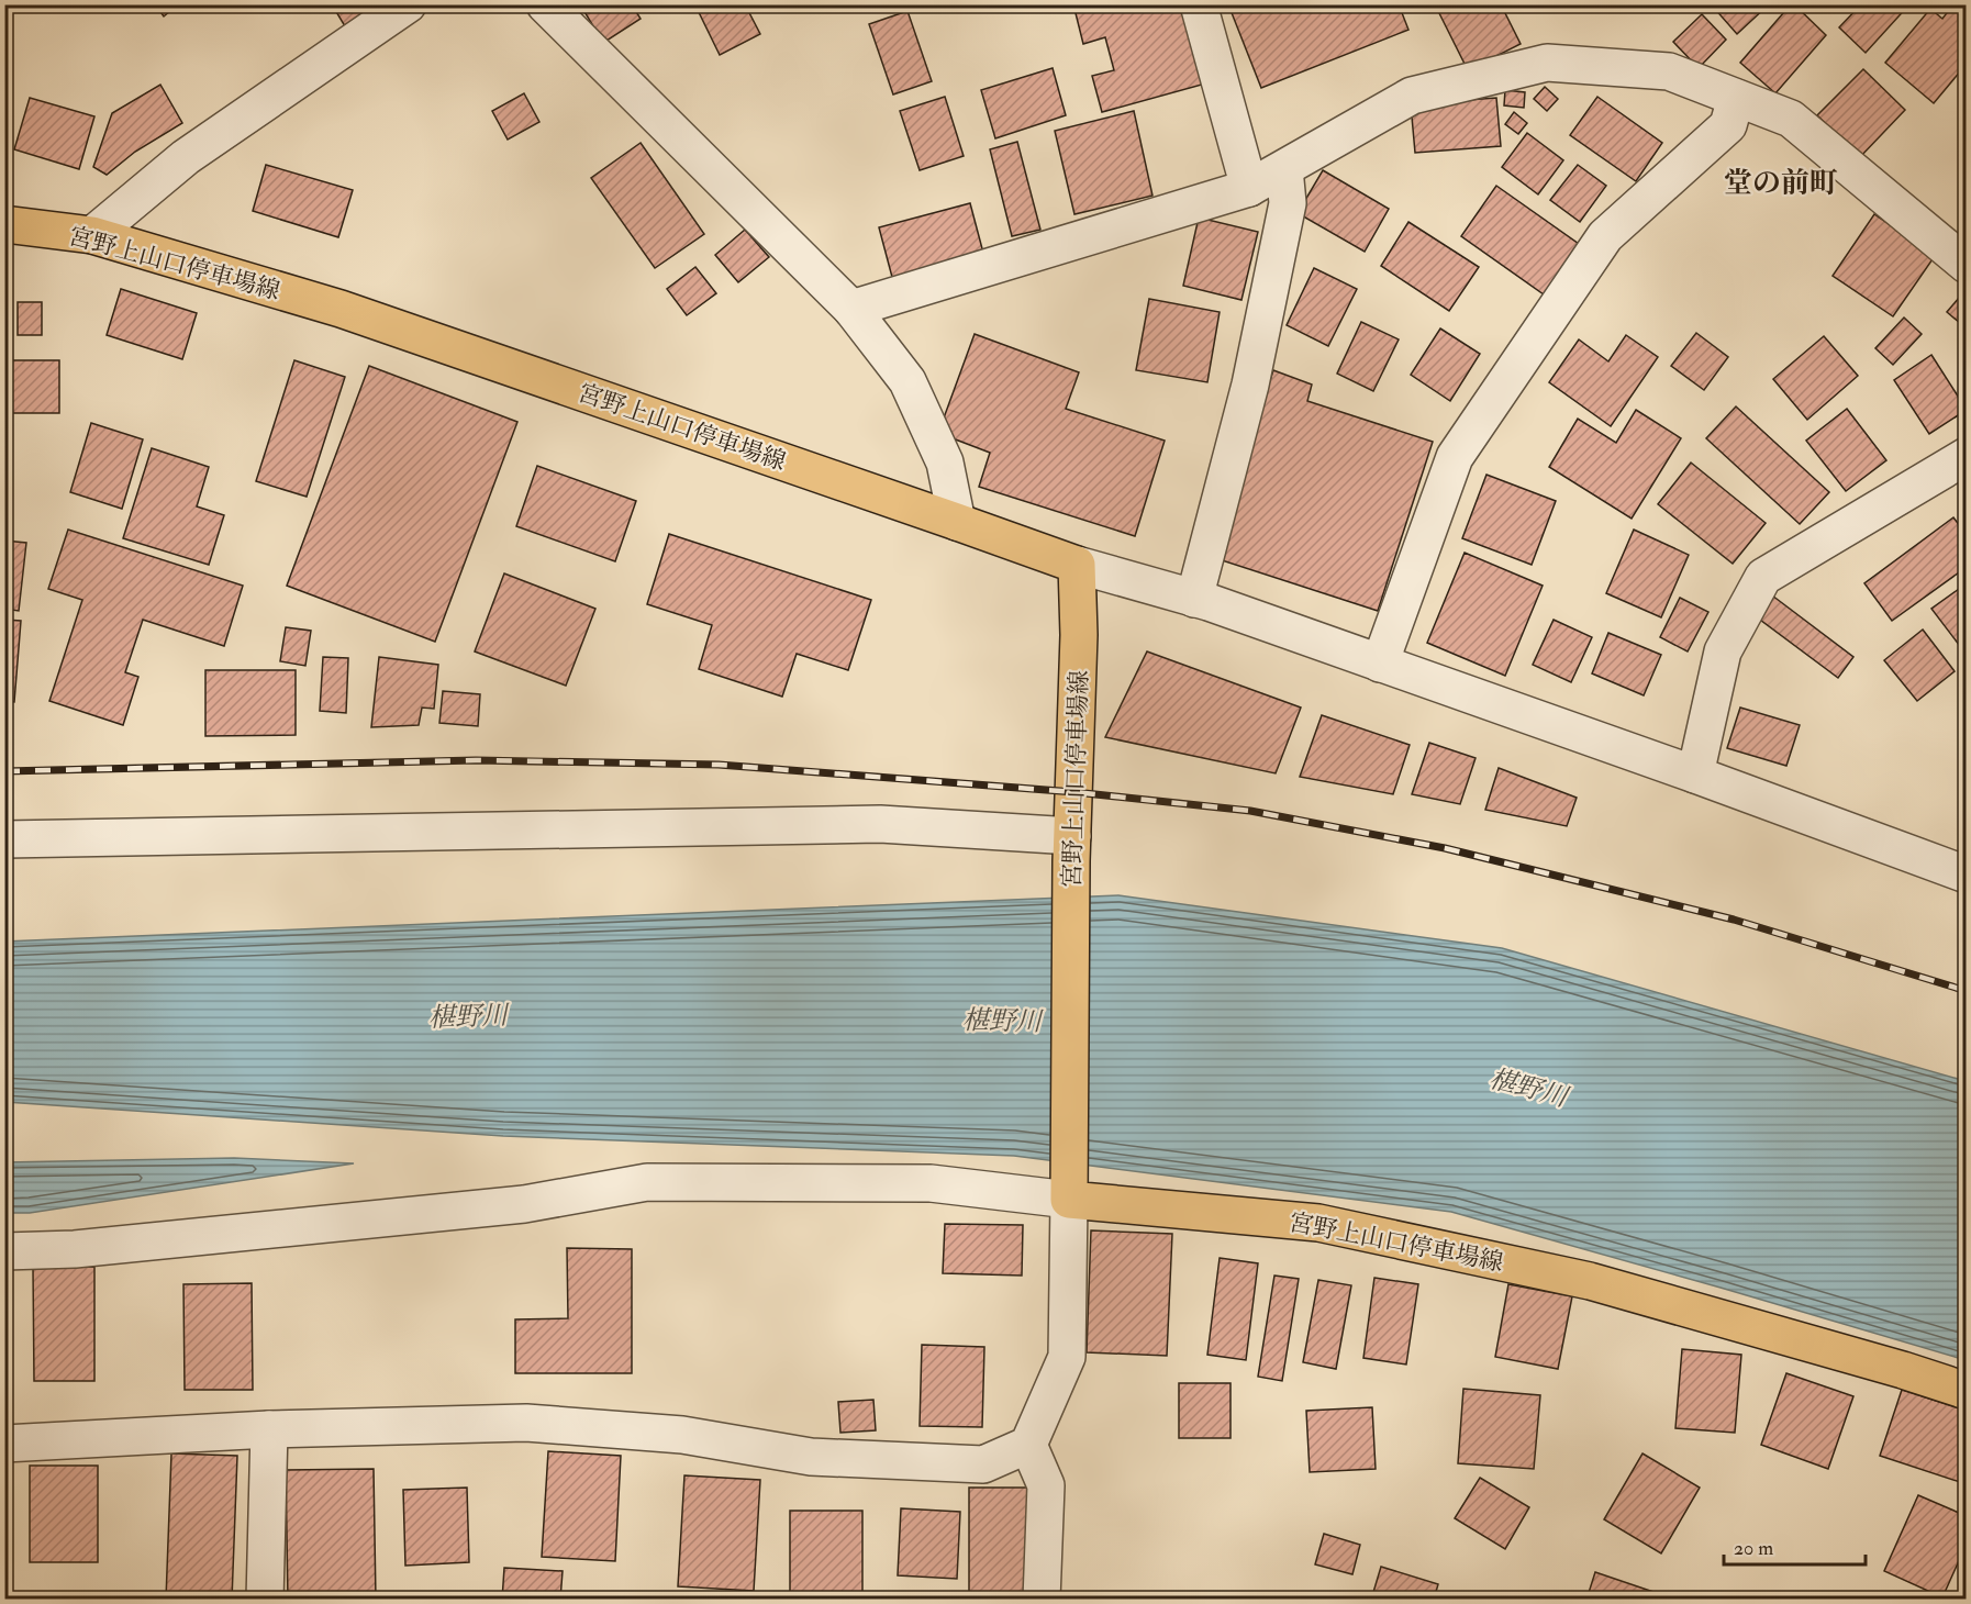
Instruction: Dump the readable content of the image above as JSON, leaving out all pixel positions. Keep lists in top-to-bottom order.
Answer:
{
  "streets": {
    "main road": ["宮野上山口停車場線"]
  },
  "districts": ["堂の前町"],
  "water": ["椹野川"],
  "scale_bar": "20 m"
}
